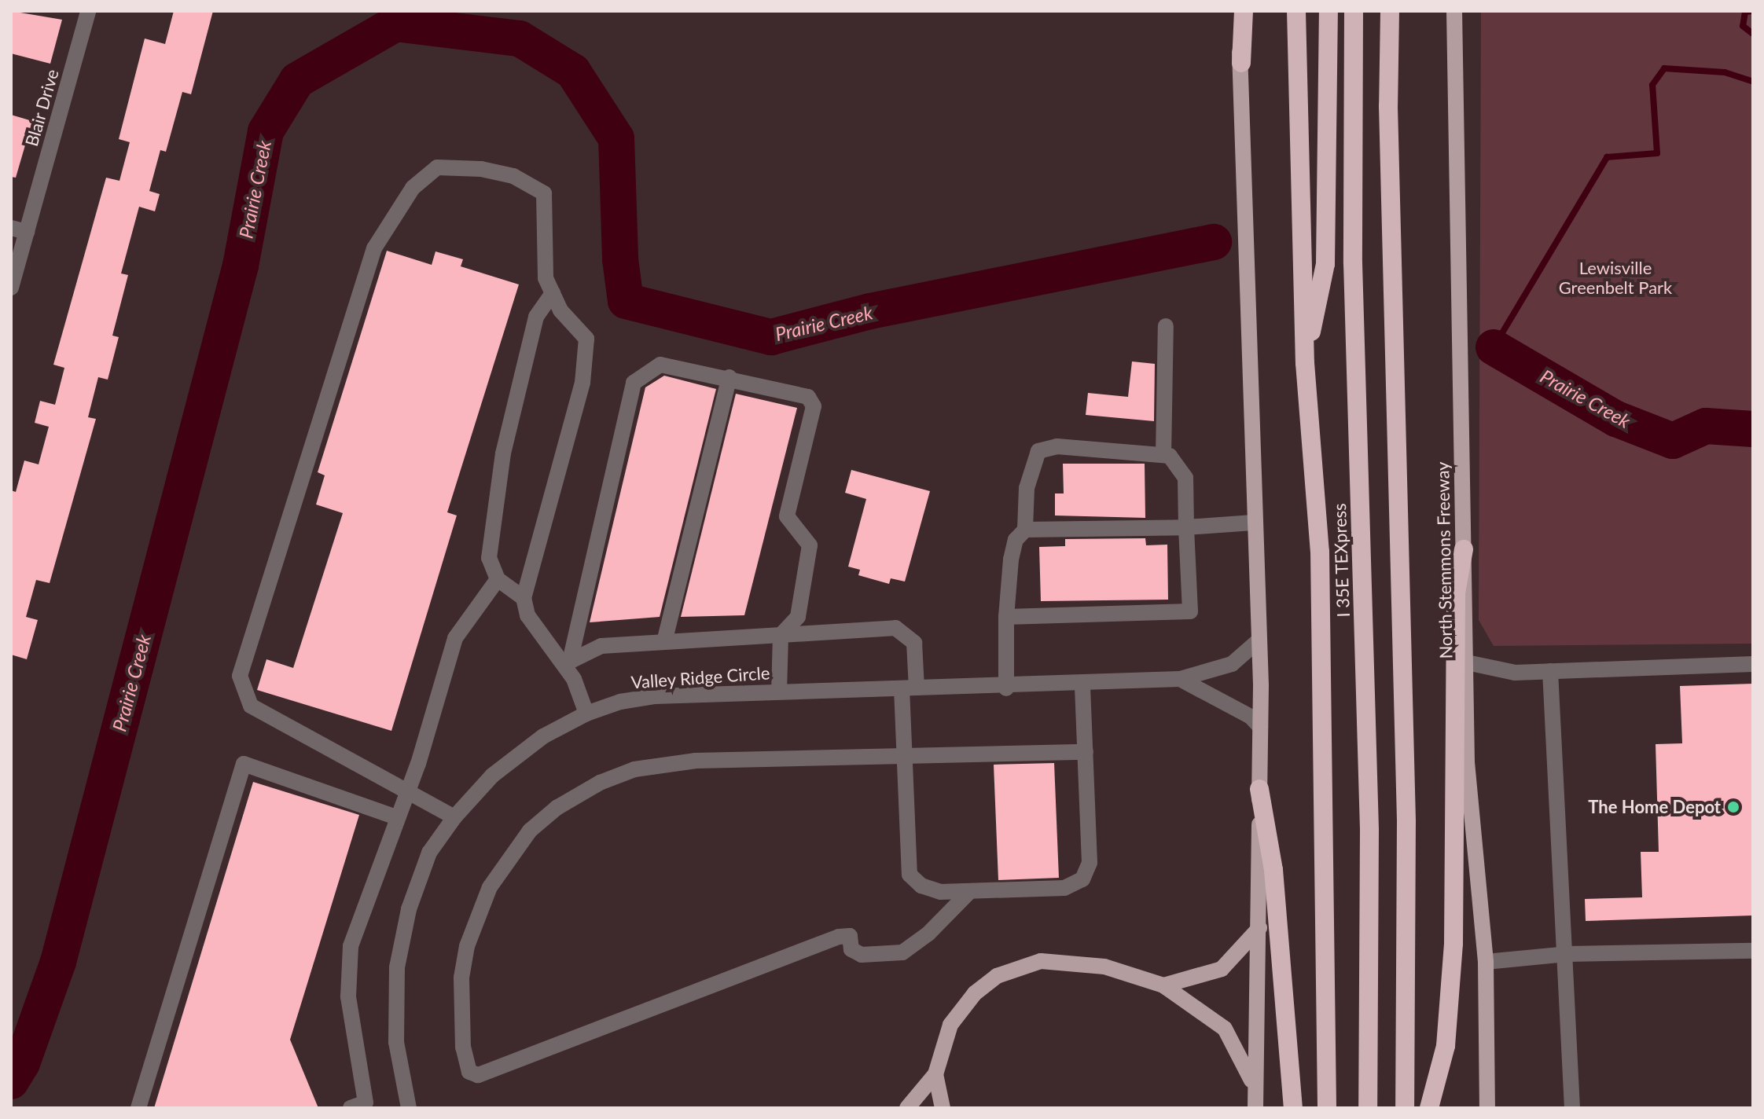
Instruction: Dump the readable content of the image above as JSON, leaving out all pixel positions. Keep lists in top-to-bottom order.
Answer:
{
  "streets": {
    "highway": ["I 35E TEXpress"],
    "main road": ["North Stemmons Freeway"],
    "street": ["Blair Drive", "Valley Ridge Circle"]
  },
  "water": ["Prairie Creek"],
  "parks": ["Lewisville Greenbelt Park"],
  "places": ["The Home Depot"]
}
